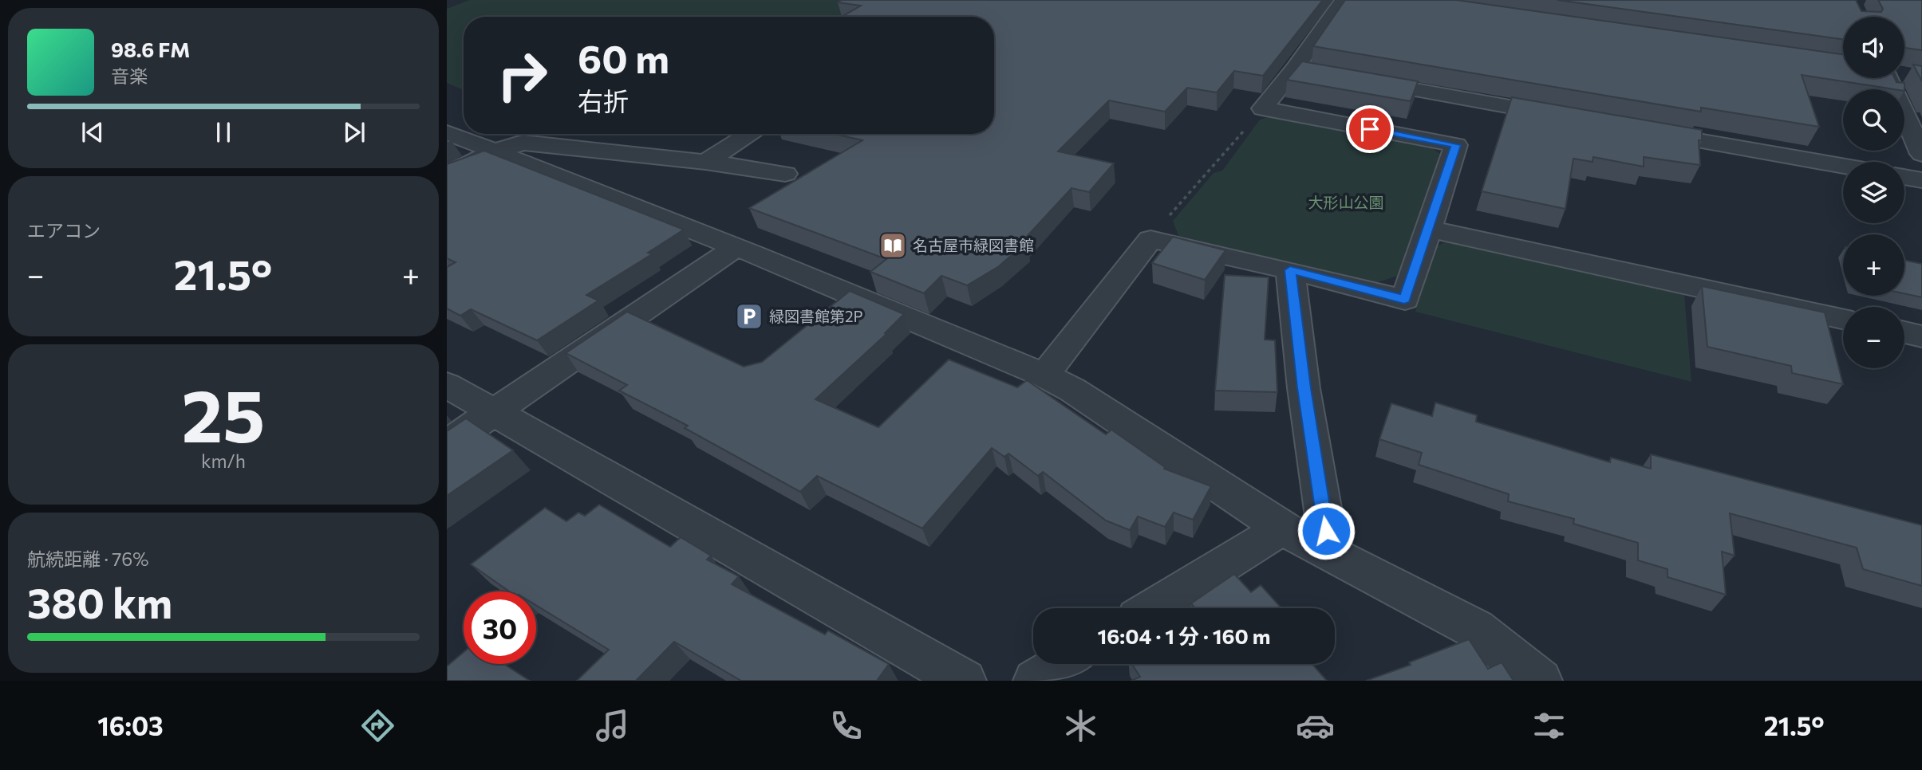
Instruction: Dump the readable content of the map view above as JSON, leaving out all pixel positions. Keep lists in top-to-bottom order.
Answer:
{
  "parks": ["大形山公園"],
  "places": {
    "library": ["名古屋市緑図書館"],
    "parking": ["緑図書館第2P"]
  },
  "page": {
    "map_buttons": ["+", "−"],
    "turn": ["60 m", "右折"],
    "song": ["98.6 FM", "音楽"],
    "tile": [
      "エアコン",
      ["25", "km/h"],
      ["航続距離 · 76%", "380 km"]
    ],
    "heat": ["−", "21.5°", "+"],
    "limit": "30",
    "trip": "16:04 · 1 分 · 160 m",
    "tabs": ["16:03", "21.5°"]
  }
}
